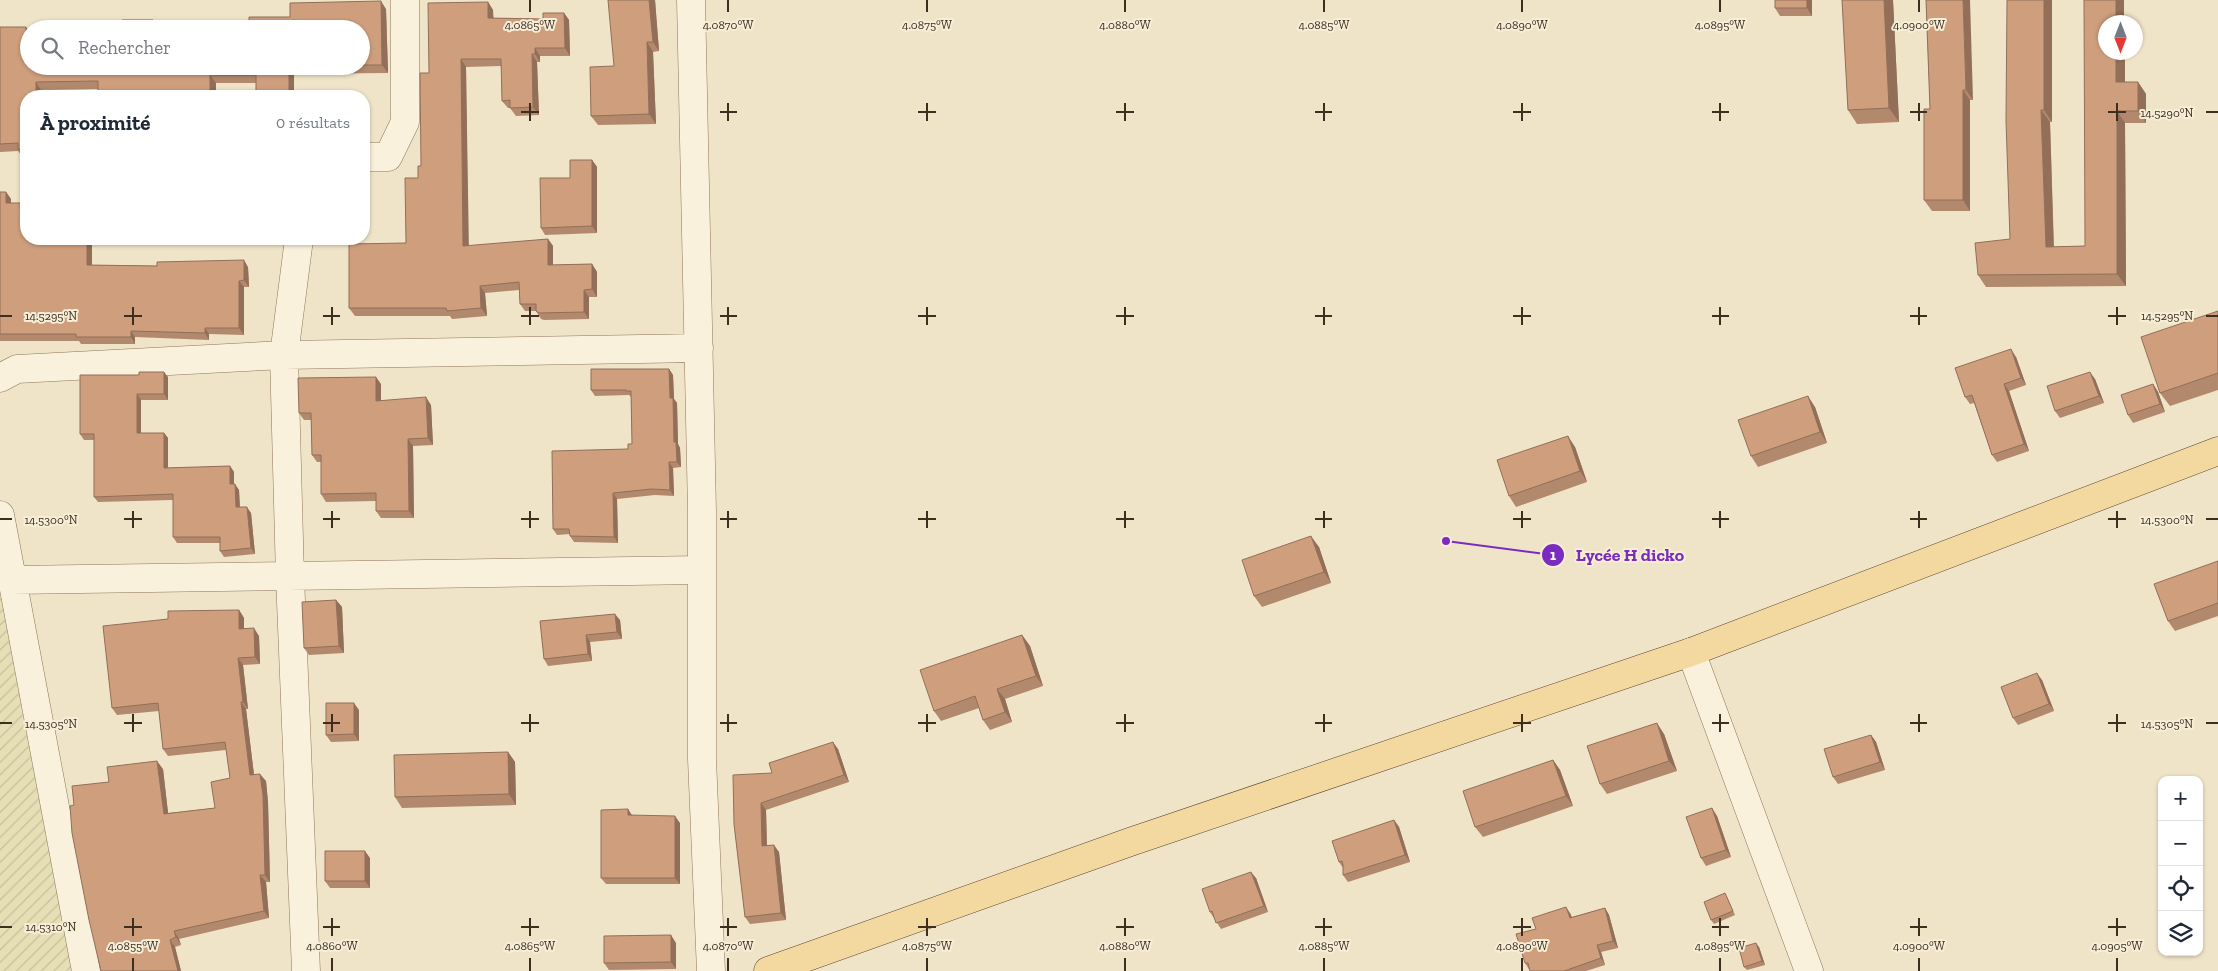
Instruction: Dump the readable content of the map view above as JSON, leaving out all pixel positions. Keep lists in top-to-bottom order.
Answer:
{
  "places": ["Lycée H dicko"],
  "north": "bottom",
  "page": {
    "search": "Rechercher",
    "heading": ["À proximité", "0 résultats"],
    "map_buttons": ["+", "−"]
  },
  "coordinates": [
    "4.0865°W",
    "4.0870°W",
    "4.0875°W",
    "4.0880°W",
    "4.0885°W",
    "4.0890°W",
    "4.0895°W",
    "4.0900°W",
    "14.5290°N",
    "14.5295°N",
    "14.5300°N",
    "14.5305°N",
    "14.5310°N",
    "4.0855°W",
    "4.0860°W",
    "4.0905°W"
  ]
}
